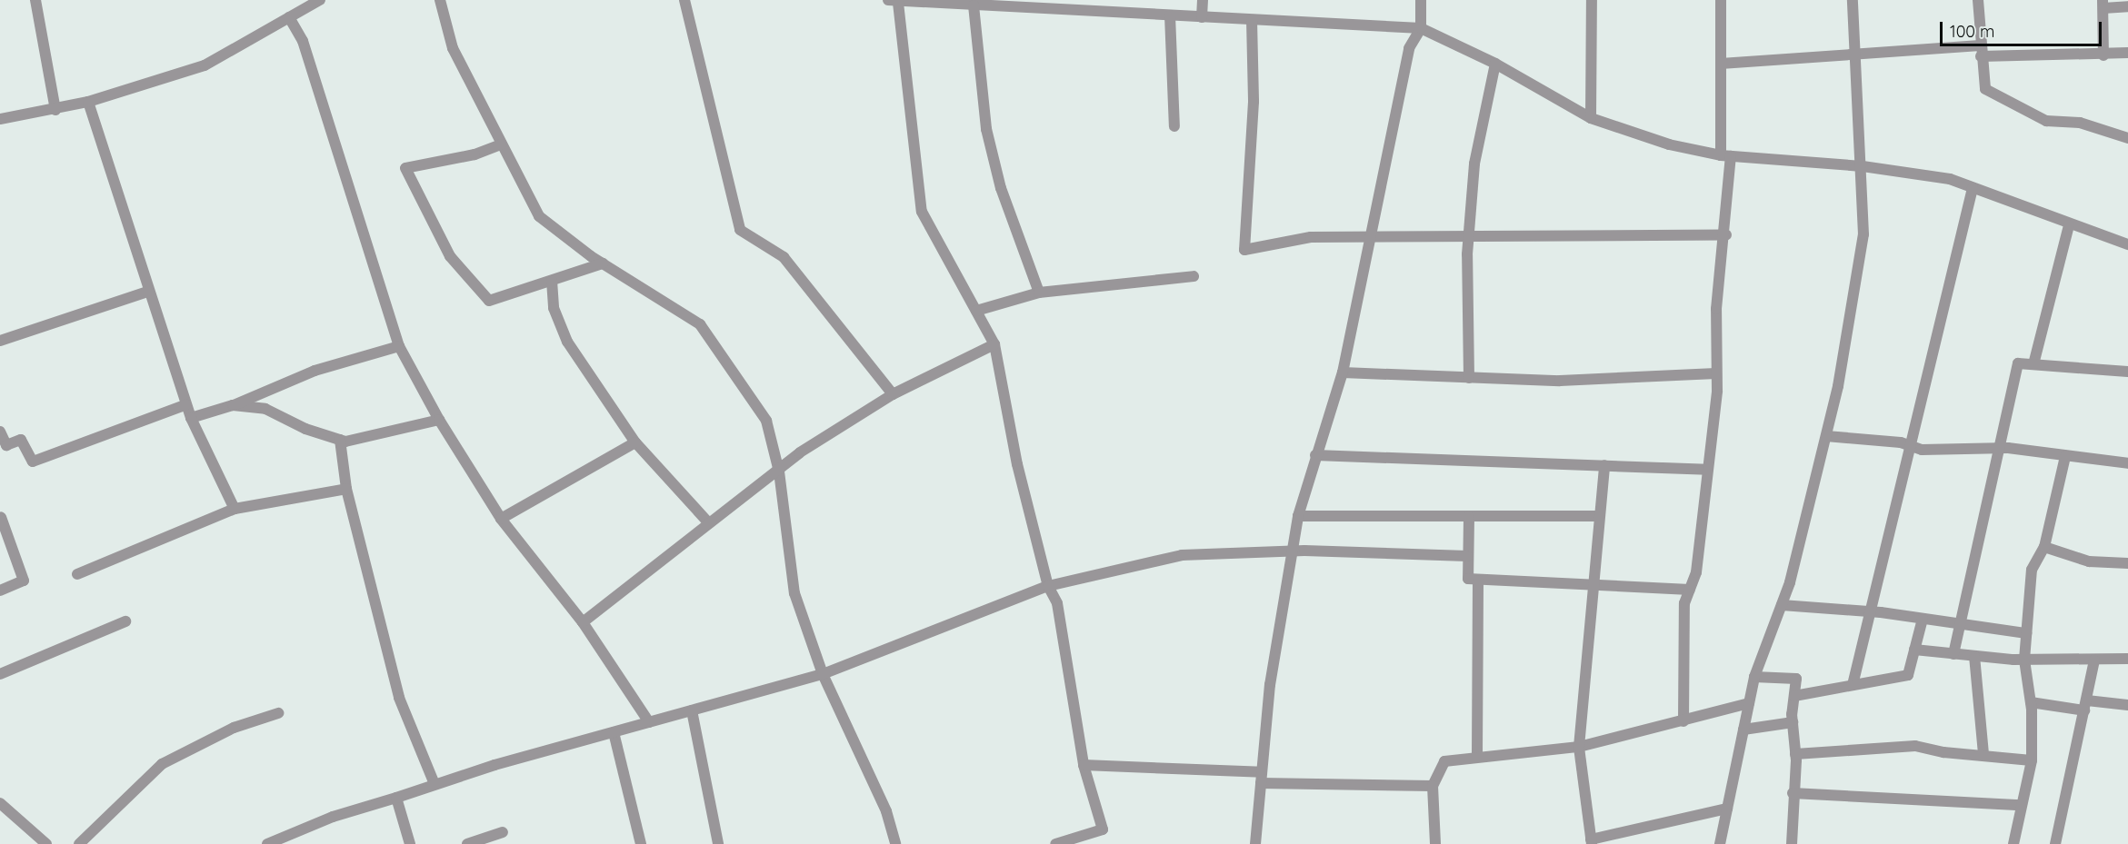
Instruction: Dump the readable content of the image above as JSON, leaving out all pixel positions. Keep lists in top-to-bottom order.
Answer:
{
  "scale_bar": "100 m"
}
